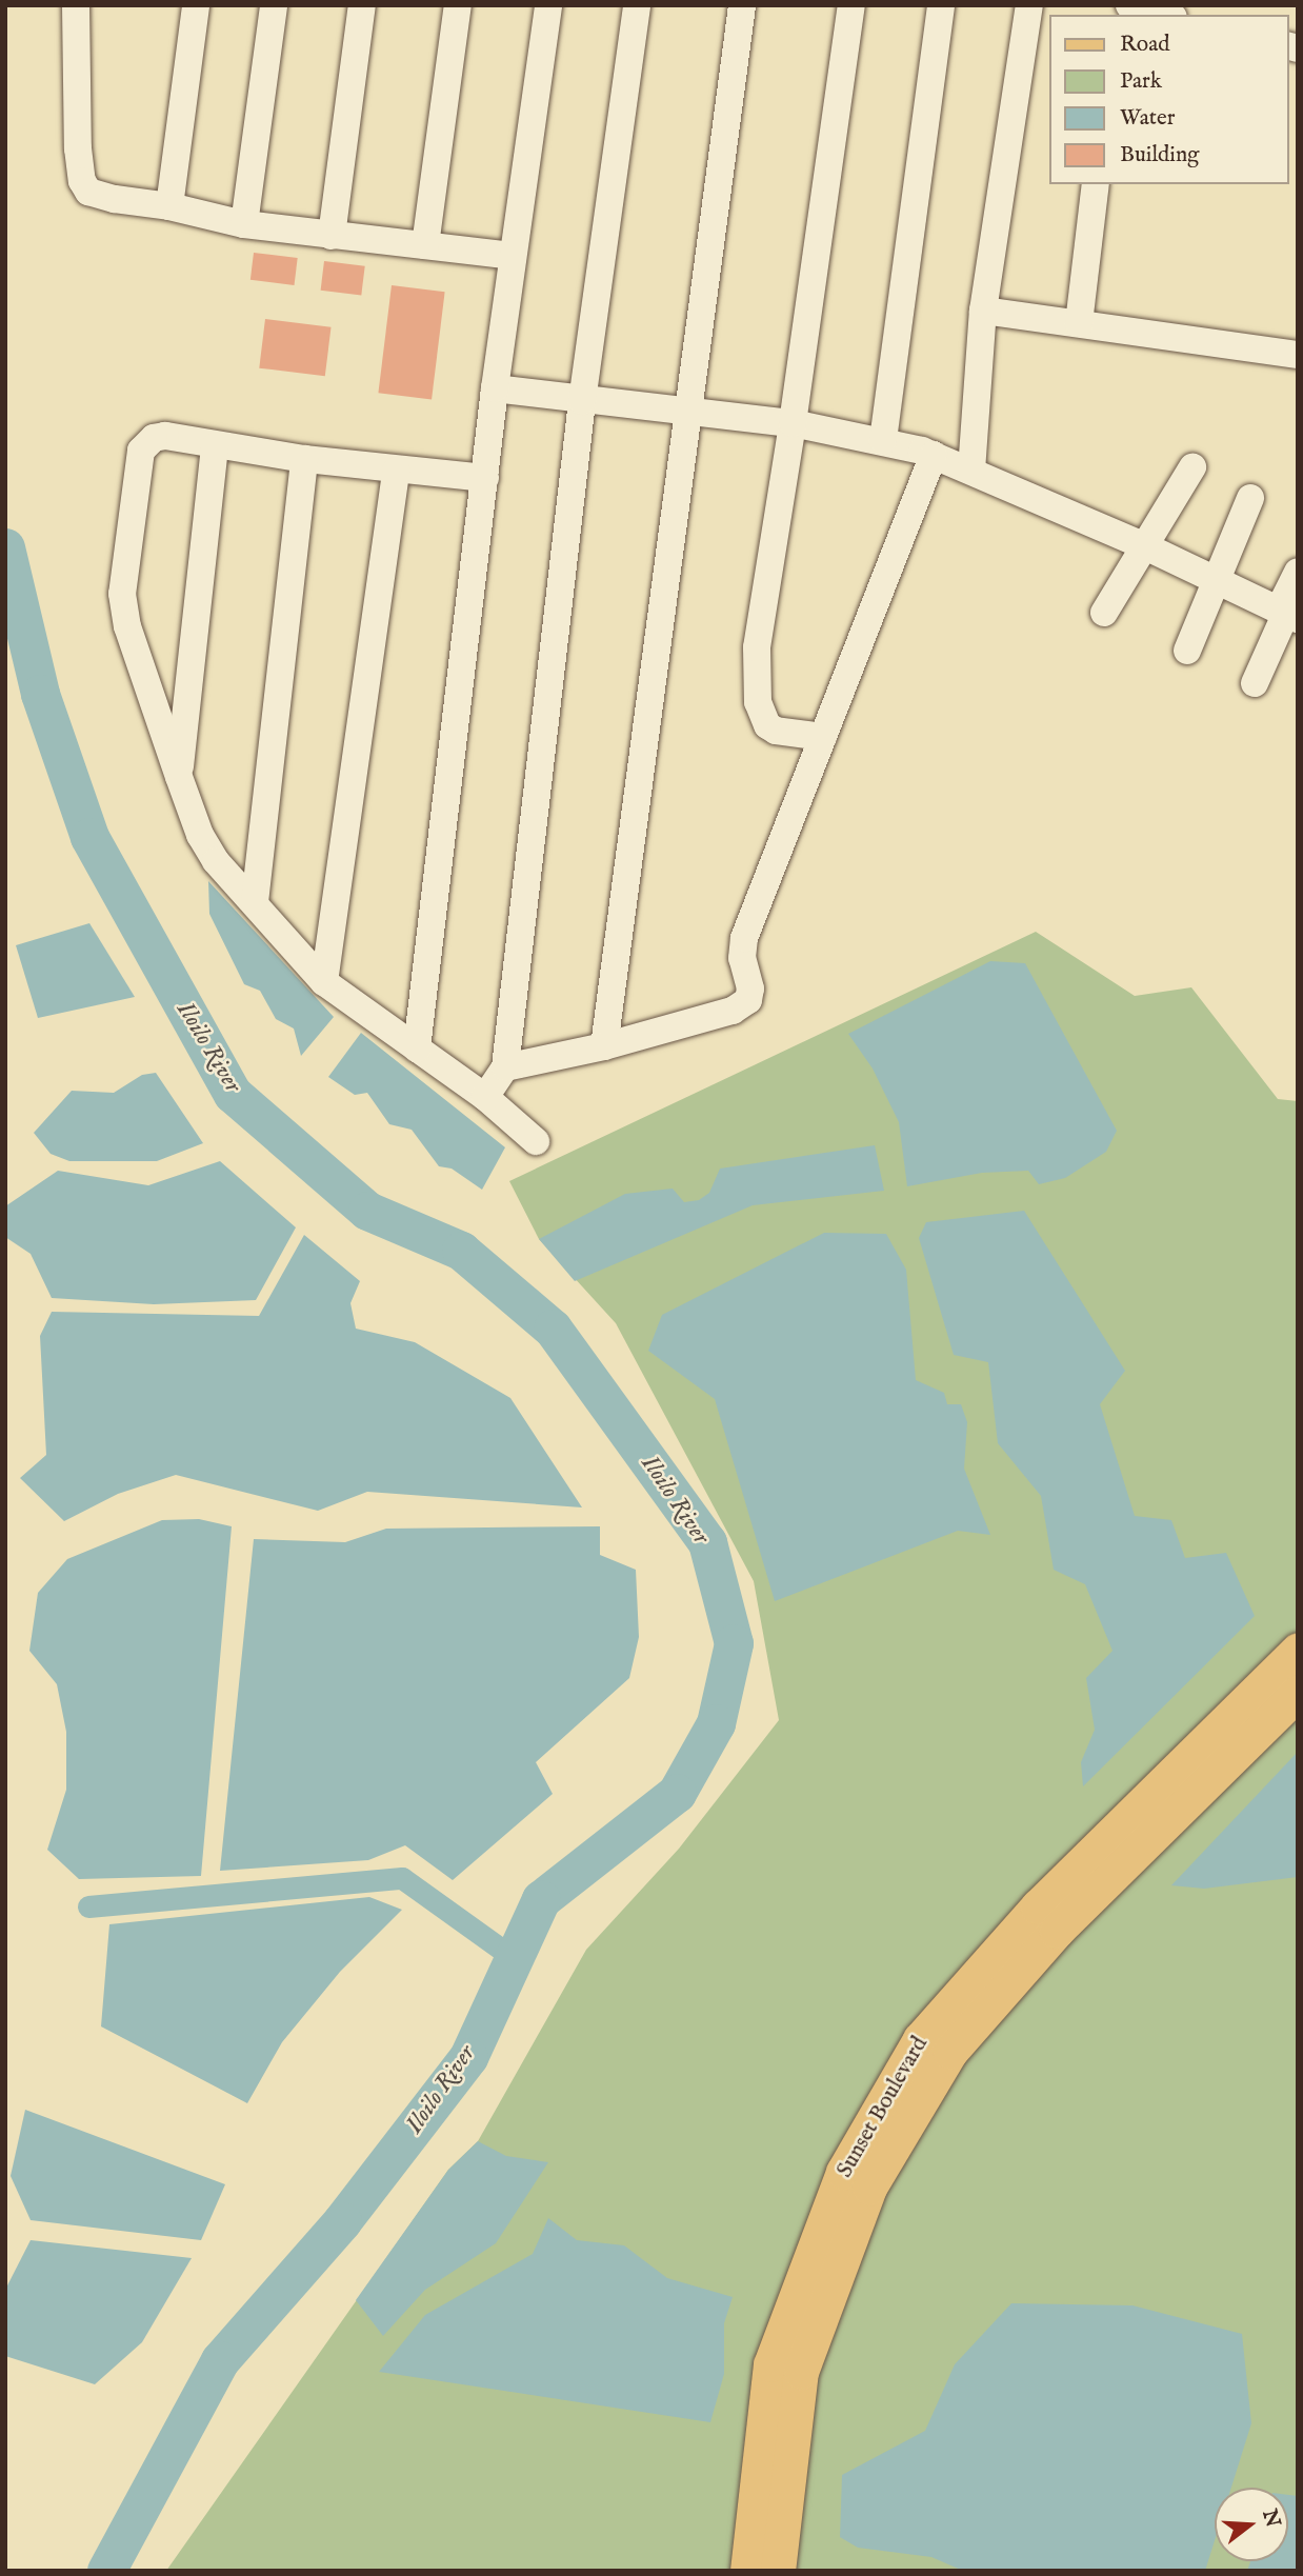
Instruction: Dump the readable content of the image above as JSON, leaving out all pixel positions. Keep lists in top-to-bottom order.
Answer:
{
  "streets": {
    "main road": ["Sunset Boulevard"]
  },
  "water": ["Iloilo River"],
  "legend": [
    "Road",
    "Park",
    "Water",
    "Building"
  ],
  "north": "right"
}
